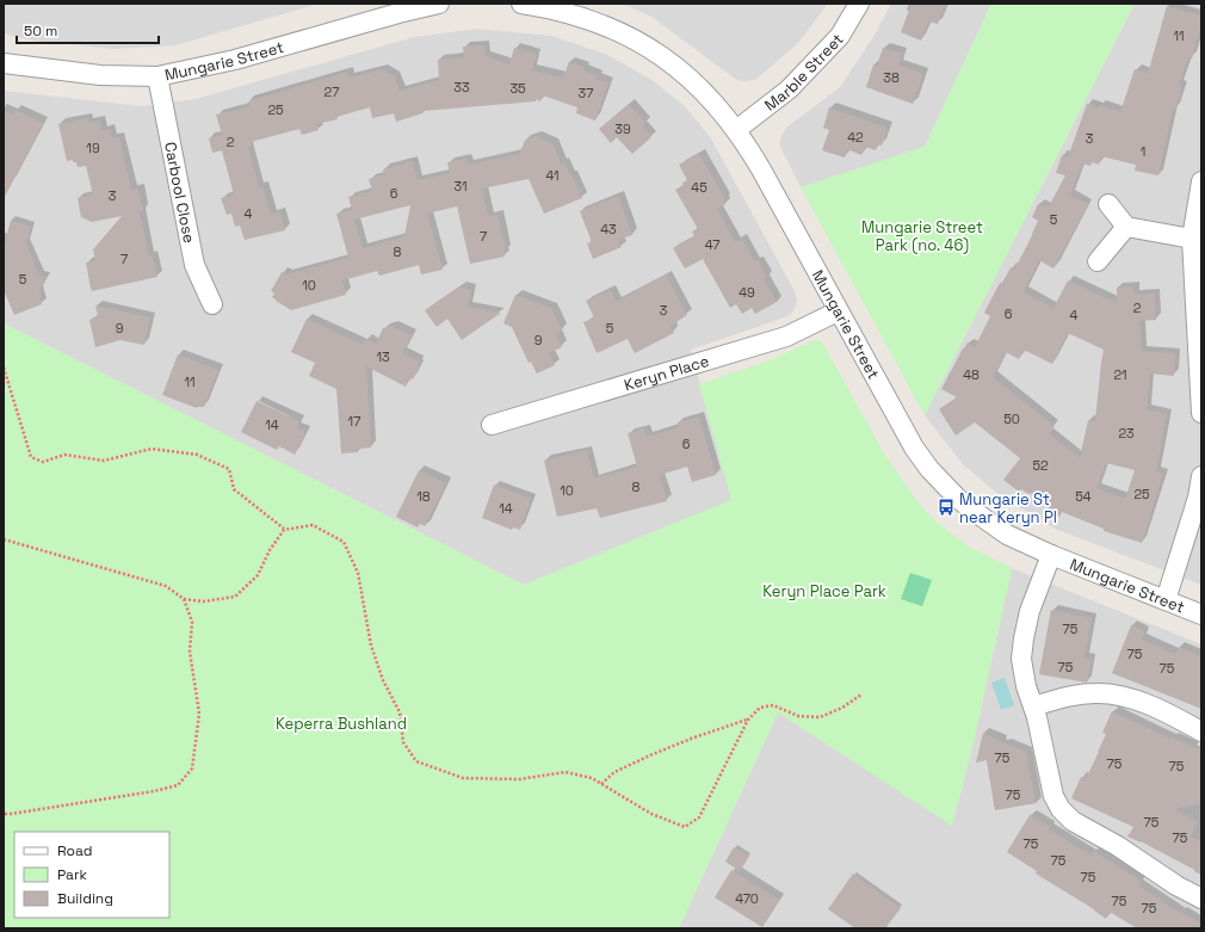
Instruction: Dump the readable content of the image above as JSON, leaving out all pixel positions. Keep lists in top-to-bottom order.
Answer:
{
  "streets": {
    "street": [
      "Mungarie Street",
      "Marble Street",
      "Carbool Close",
      "Keryn Place"
    ]
  },
  "crossings": [
    ["Mungarie Street", "Marble Street"],
    ["Mungarie Street", "Carbool Close"],
    ["Mungarie Street", "Keryn Place"]
  ],
  "parks": ["Mungarie Street Park (no. 46)", "Keryn Place Park", "Keperra Bushland"],
  "places": {
    "bus stop": ["Mungarie St near Keryn Pl"]
  },
  "house_numbers": [
    "11",
    "38",
    "33",
    "35",
    "27",
    "37",
    "25",
    "39",
    "42",
    "3",
    "2",
    "19",
    "1",
    "41",
    "31",
    "45",
    "6",
    "3",
    "4",
    "5",
    "43",
    "7",
    "47",
    "8",
    "7",
    "5",
    "10",
    "49",
    "2",
    "3",
    "6",
    "4",
    "9",
    "5",
    "9",
    "13",
    "48",
    "21",
    "11",
    "50",
    "17",
    "14",
    "23",
    "6",
    "52",
    "8",
    "10",
    "25",
    "18",
    "54",
    "14",
    "75",
    "75",
    "75",
    "75",
    "75",
    "75",
    "75",
    "75",
    "75",
    "75",
    "75",
    "75",
    "75",
    "470",
    "75",
    "75"
  ],
  "legend": ["Road", "Park", "Building"],
  "scale_bar": "50 m"
}
